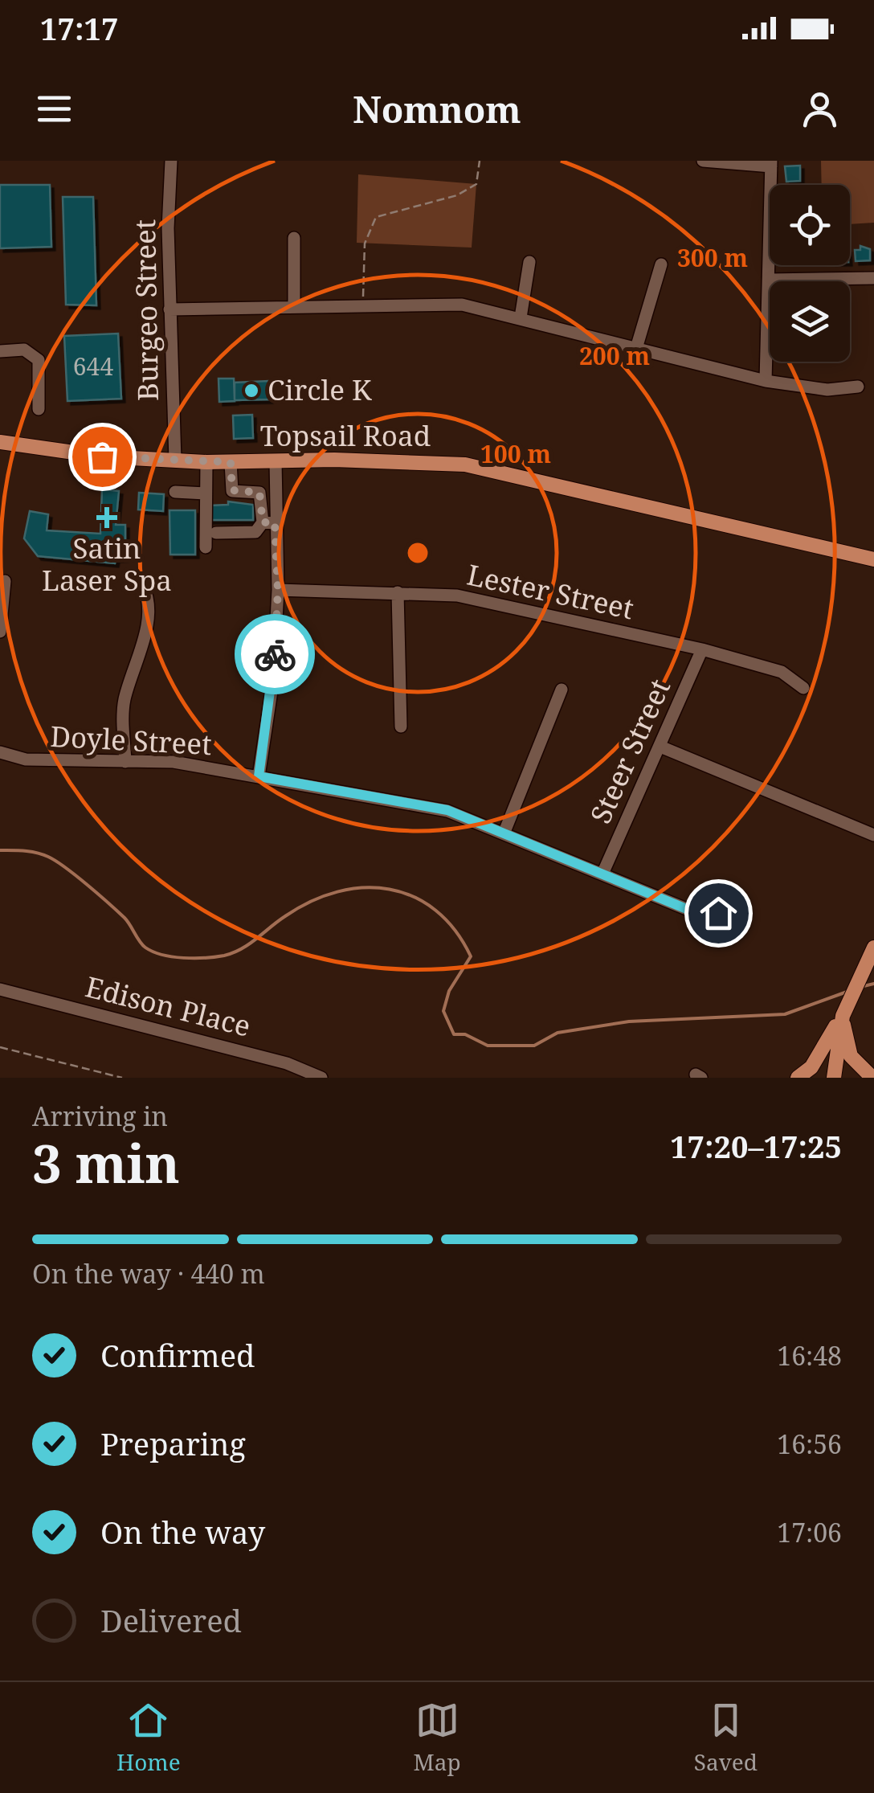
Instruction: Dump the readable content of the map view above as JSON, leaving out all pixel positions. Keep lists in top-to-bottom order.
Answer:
{
  "streets": {
    "main road": ["Topsail Road"],
    "street": [
      "Burgeo Street",
      "Lester Street",
      "Doyle Street",
      "Steer Street",
      "Edison Place"
    ]
  },
  "crossings": [
    ["Burgeo Street", "Topsail Road"],
    ["Lester Street", "Steer Street"],
    ["Doyle Street", "Steer Street"]
  ],
  "places": {
    "other": ["Circle K"],
    "health": ["Satin Laser Spa"]
  },
  "house_numbers": ["644"],
  "page": {
    "status": "17:17",
    "header": "Nomnom",
    "heading": ["3 min", "Arriving in", "17:20–17:25"],
    "bar": "On the way · 440 m",
    "list": [
      ["Confirmed", "16:48"],
      ["Preparing", "16:56"],
      ["On the way", "17:06"],
      "Delivered"
    ],
    "tabs": ["Home", "Map", "Saved"]
  },
  "rings": ["300 m", "200 m", "100 m"]
}
